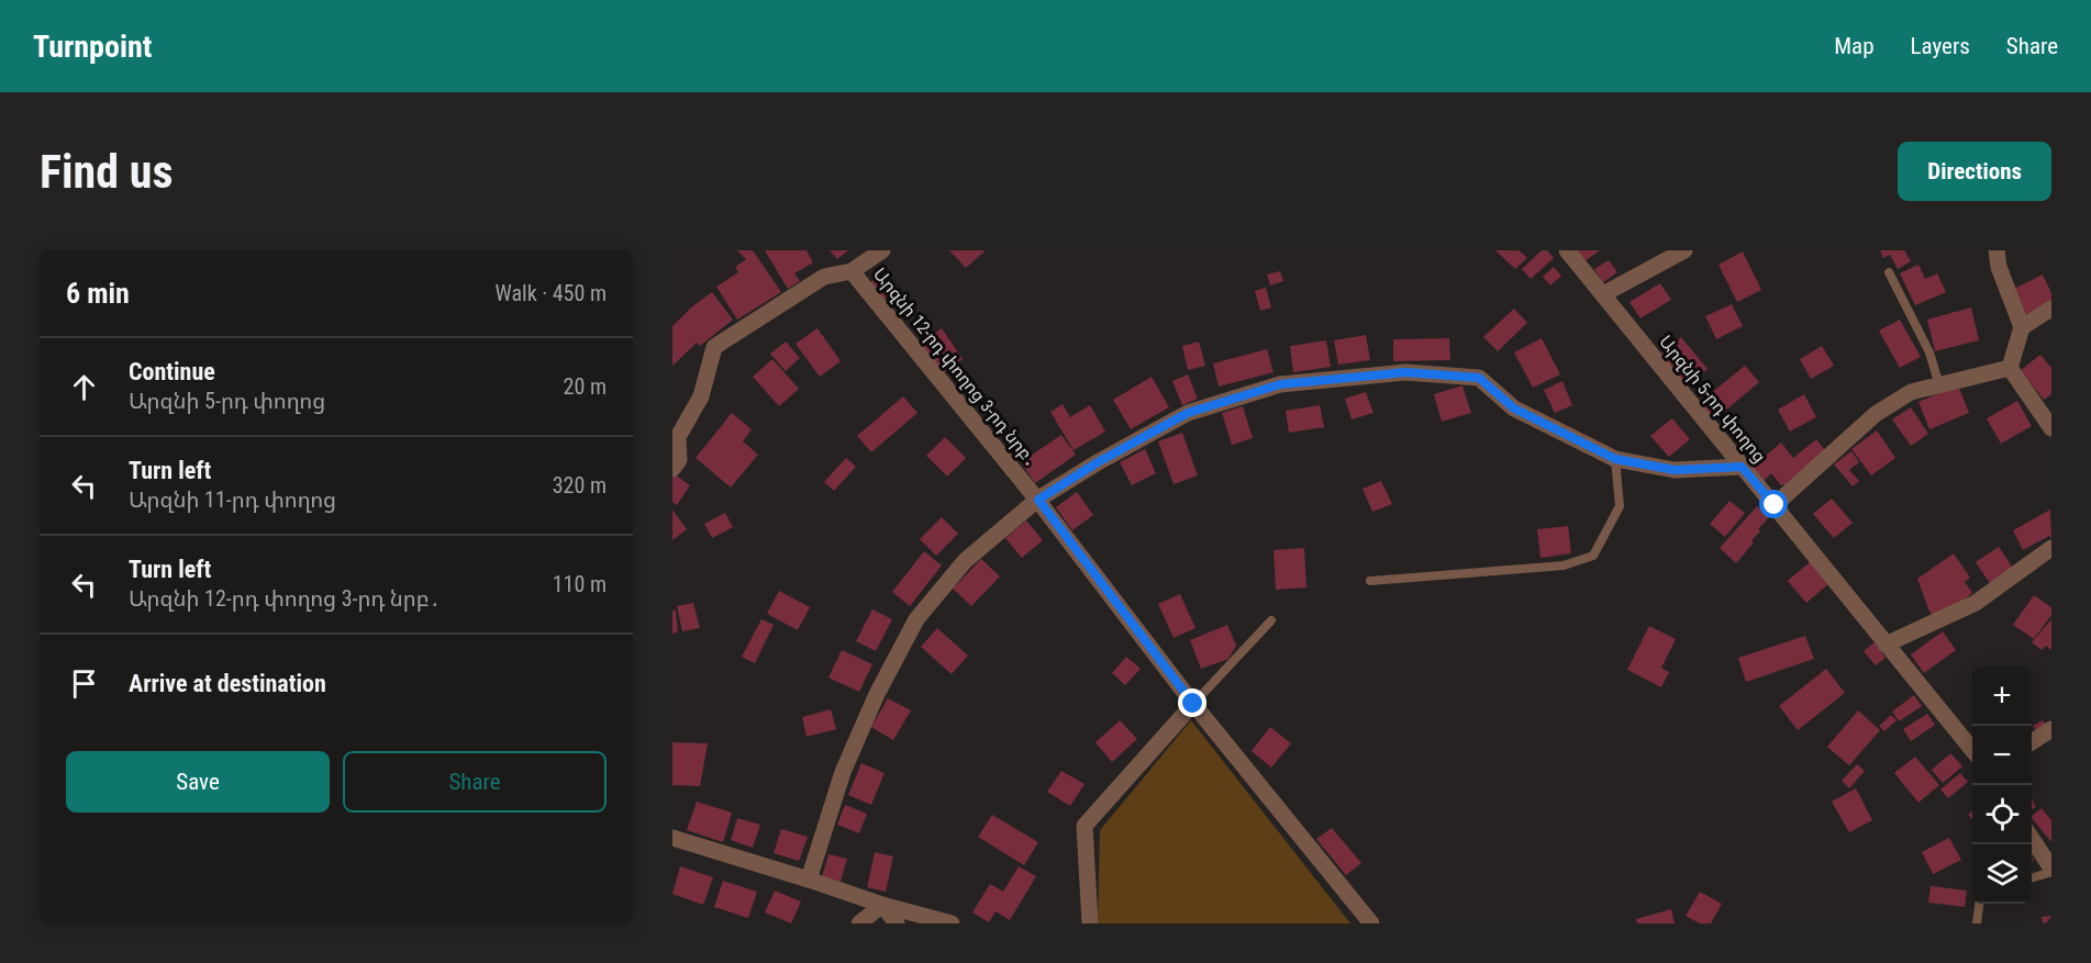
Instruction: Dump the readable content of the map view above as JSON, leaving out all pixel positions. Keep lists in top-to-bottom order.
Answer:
{
  "streets": {
    "street": ["Արզնի 12-րդ փողոց 3-րդ նրբ․", "Արզնի 5-րդ փողոց"]
  },
  "page": {
    "header": "Turnpoint",
    "nav": ["Map", "Layers", "Share"],
    "buttons": [
      "Directions",
      ["Save", "Share"]
    ],
    "title": "Find us",
    "heading": ["6 min", "Walk · 450 m"],
    "list": [
      ["Continue", "Արզնի 5-րդ փողոց", "20 m"],
      ["Turn left", "Արզնի 11-րդ փողոց", "320 m"],
      ["Turn left", "Արզնի 12-րդ փողոց 3-րդ նրբ․", "110 m"],
      "Arrive at destination"
    ],
    "map_buttons": ["+", "−"]
  }
}
